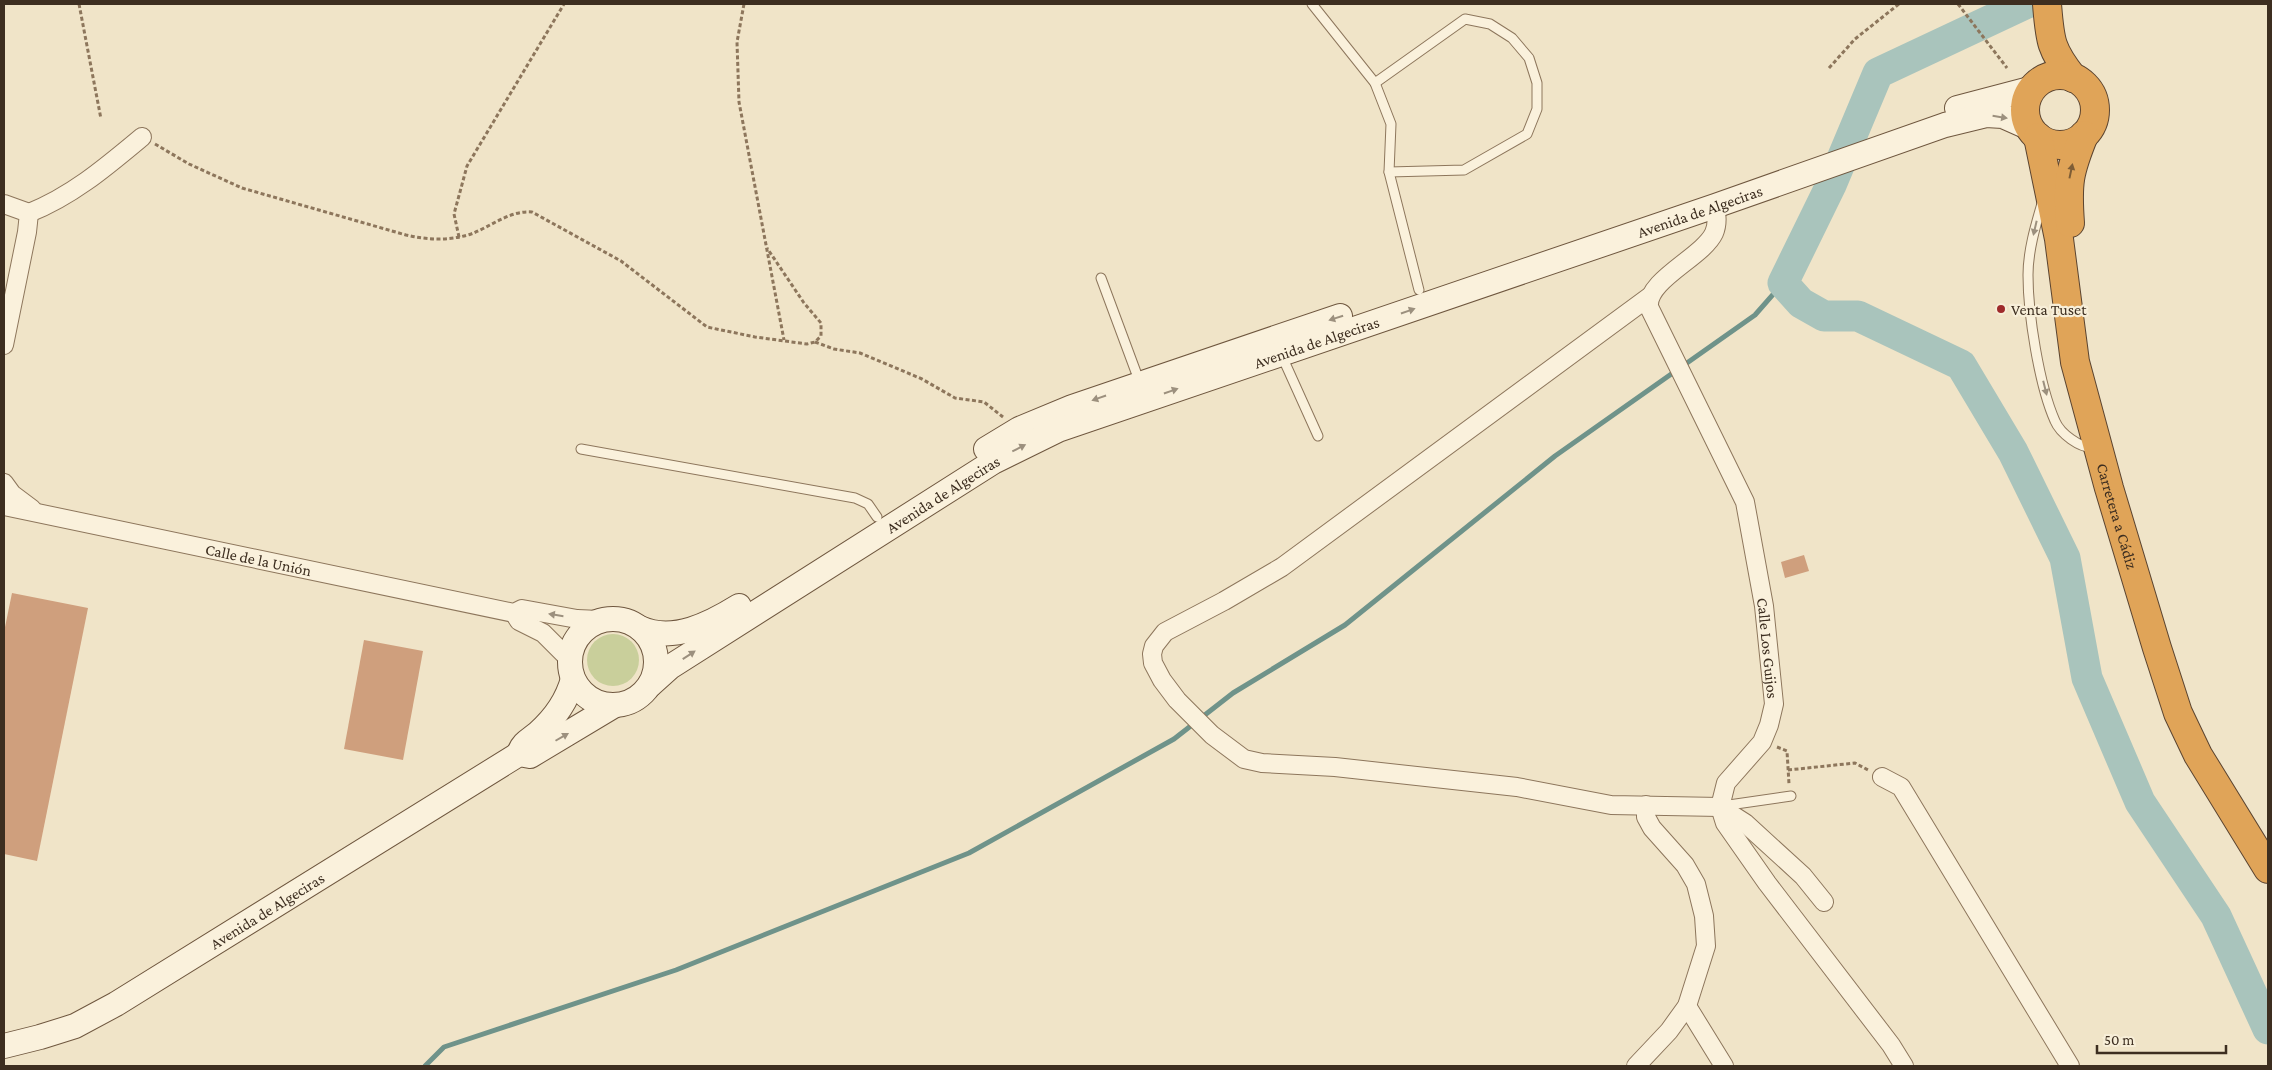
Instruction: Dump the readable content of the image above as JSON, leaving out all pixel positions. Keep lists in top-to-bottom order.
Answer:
{
  "streets": {
    "highway": ["Carretera a Cádiz"],
    "street": ["Avenida de Algeciras", "Calle de la Unión", "Calle Los Guijos"]
  },
  "crossings": [
    ["Avenida de Algeciras", "Carretera a Cádiz"],
    ["Avenida de Algeciras", "Calle de la Unión"]
  ],
  "places": ["Venta Tuset"],
  "scale_bar": "50 m"
}
